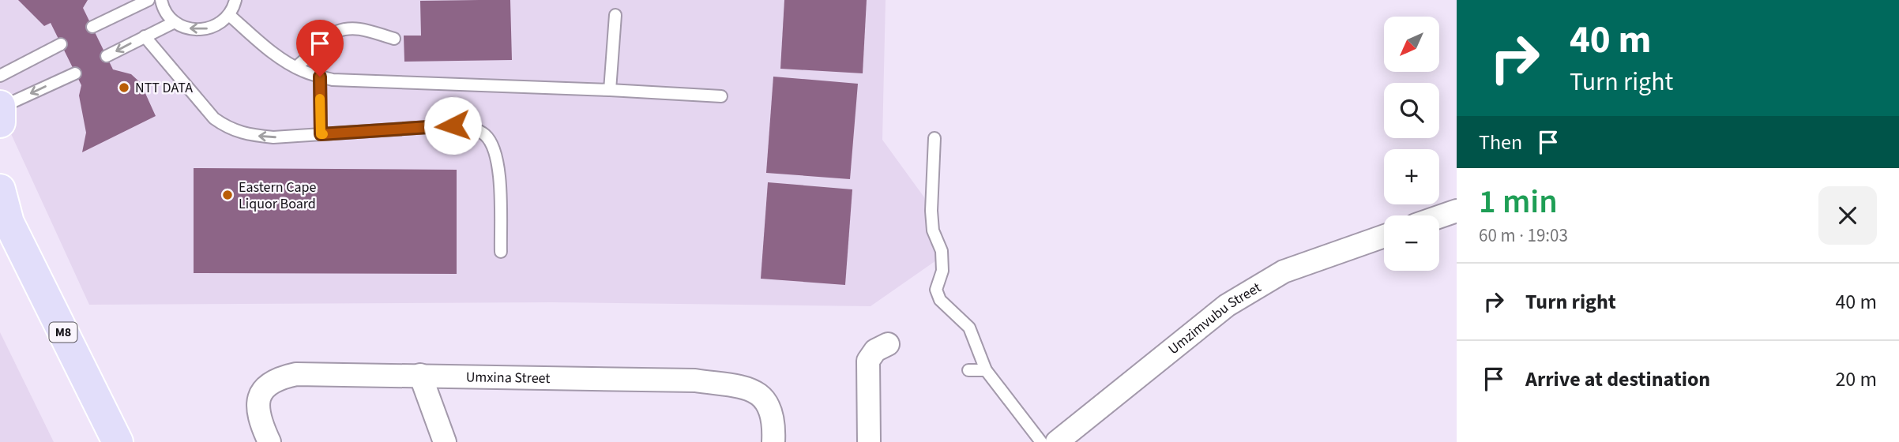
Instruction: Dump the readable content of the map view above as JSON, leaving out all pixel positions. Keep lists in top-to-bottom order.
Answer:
{
  "streets": {
    "main road": ["M8"],
    "street": ["Umzimvubu Street", "Umxina Street"]
  },
  "places": ["NTT DATA", "Eastern Cape Liquor Board"],
  "north": "bottom left",
  "page": {
    "turn": ["40 m", "Turn right"],
    "map_buttons": ["+", "−"],
    "then": "Then",
    "heading": ["1 min", "60 m · 19:03"],
    "list": [
      {
        "name": "Turn right",
        "value": "40 m"
      },
      {
        "name": "Arrive at destination",
        "value": "20 m"
      }
    ]
  }
}
